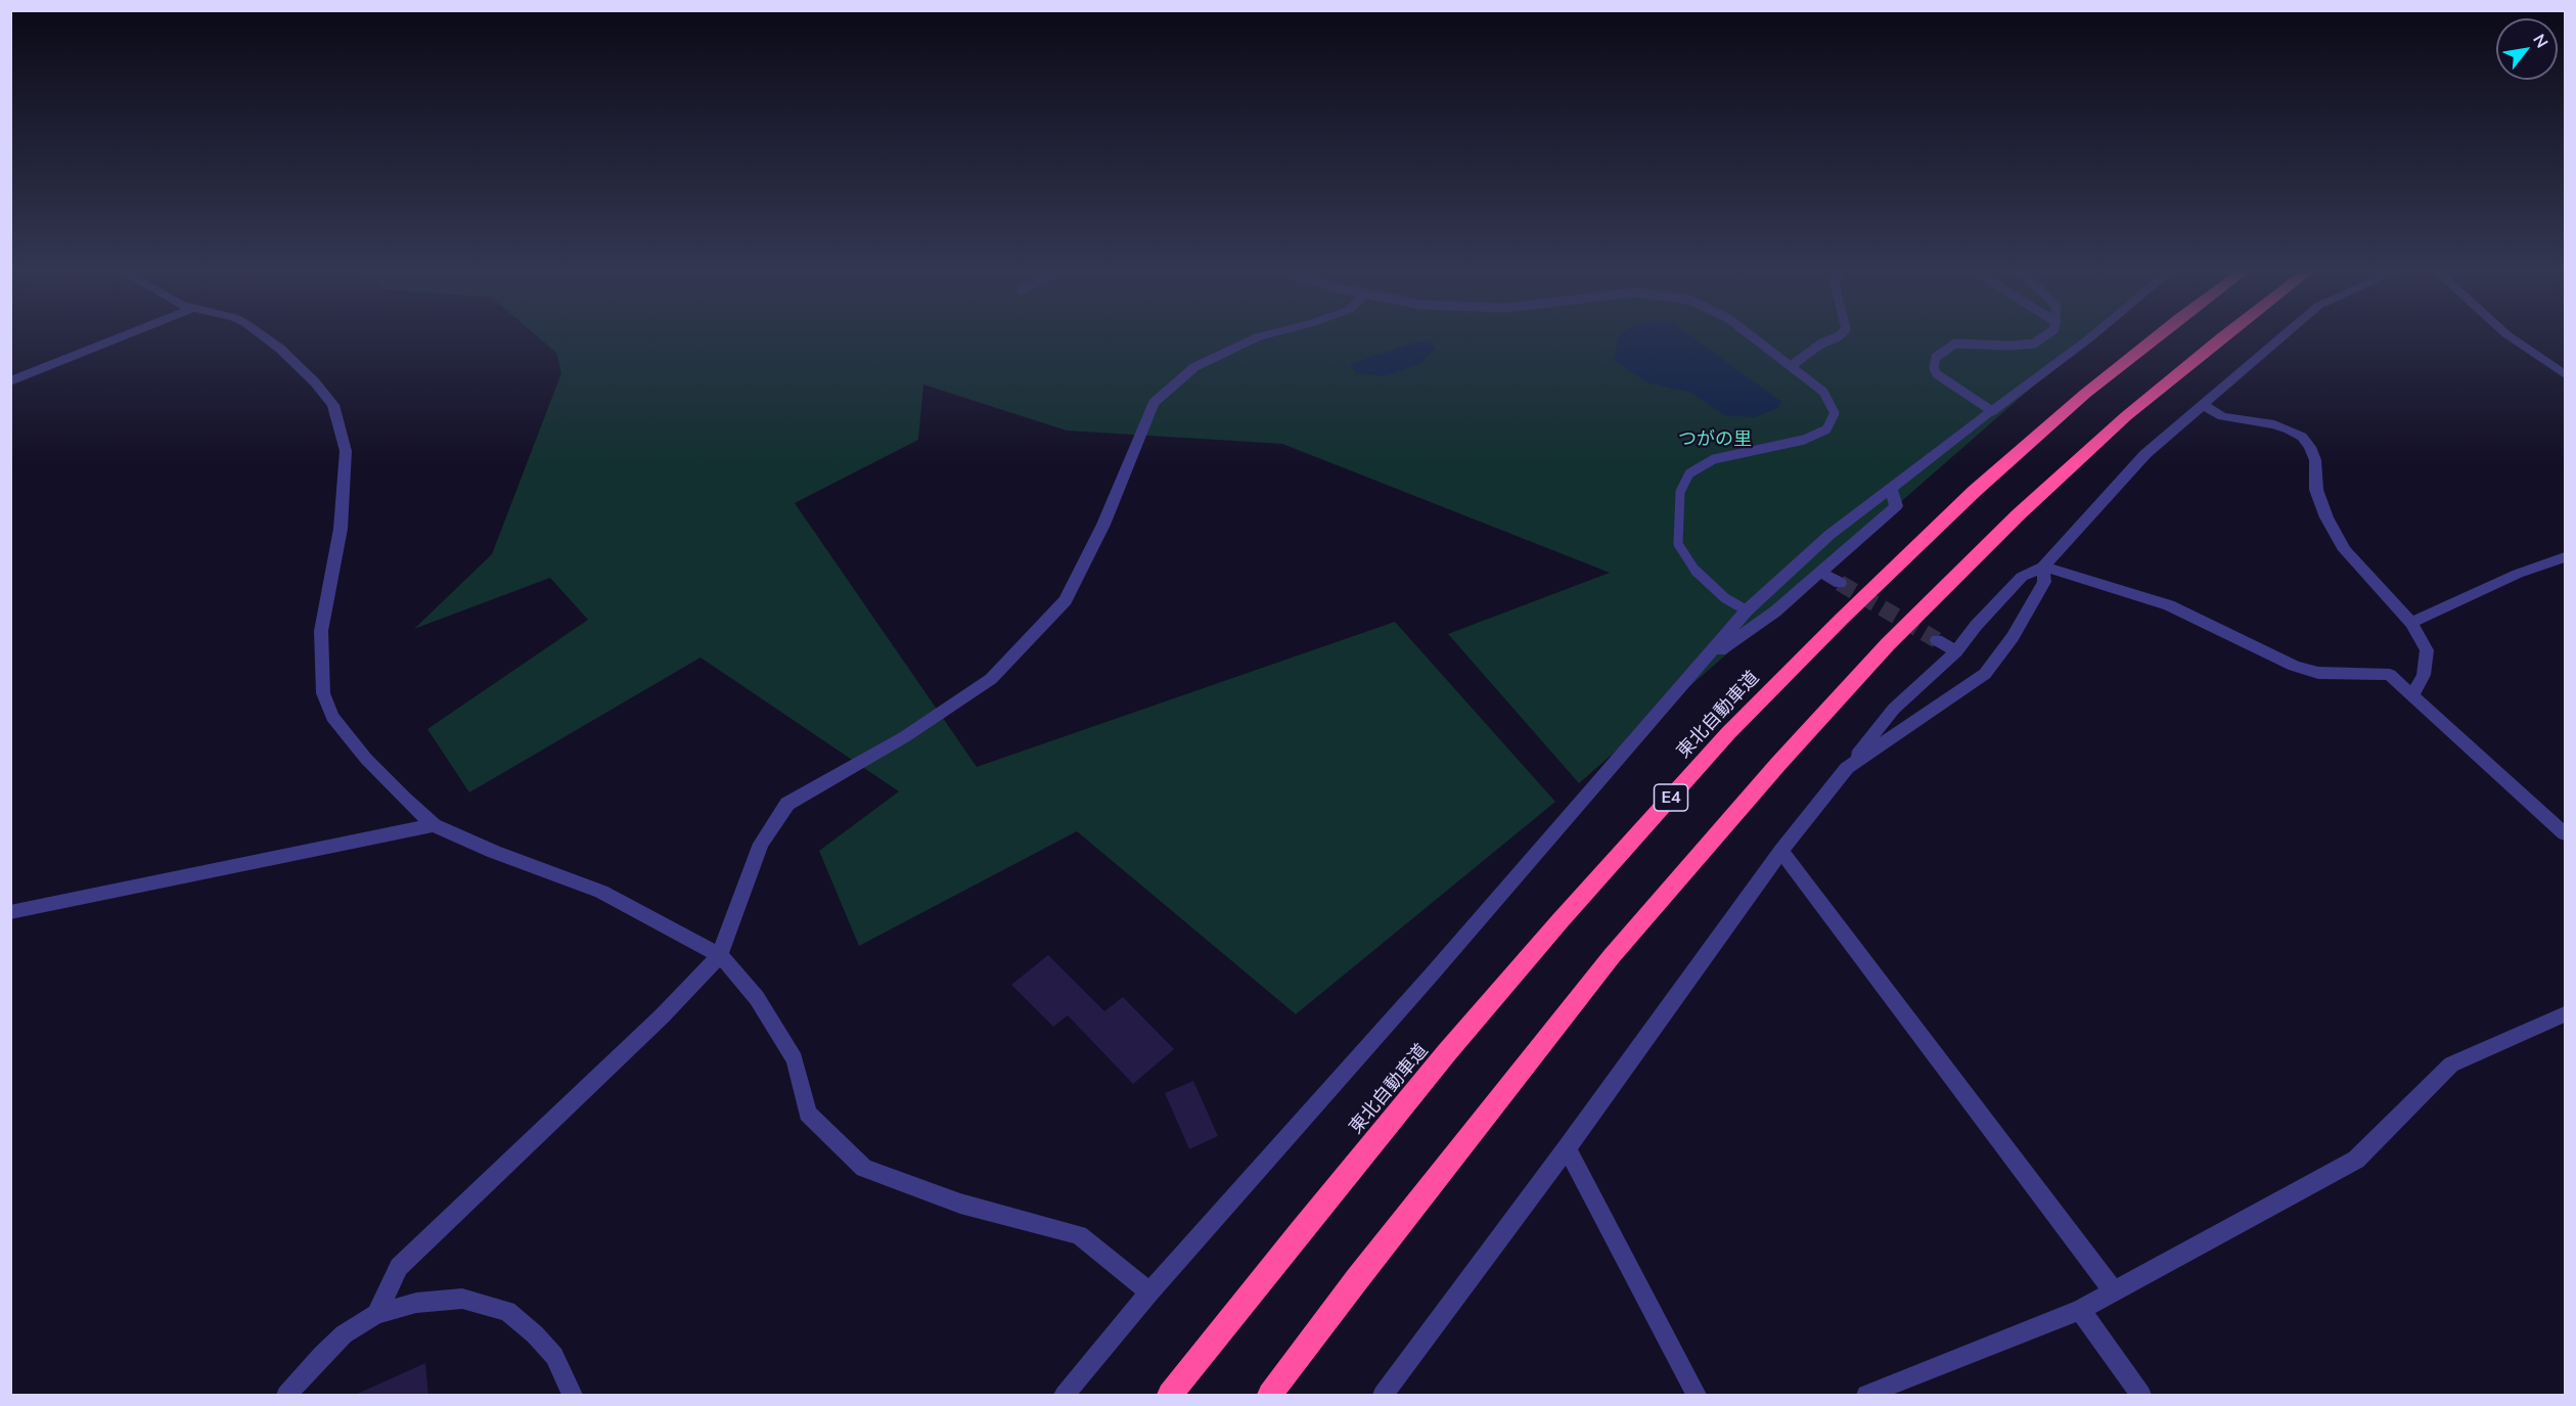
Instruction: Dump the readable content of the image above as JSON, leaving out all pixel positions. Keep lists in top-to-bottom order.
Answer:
{
  "streets": {
    "highway": ["東北自動車道", "E4"]
  },
  "parks": ["つがの里"],
  "north": "top right"
}
